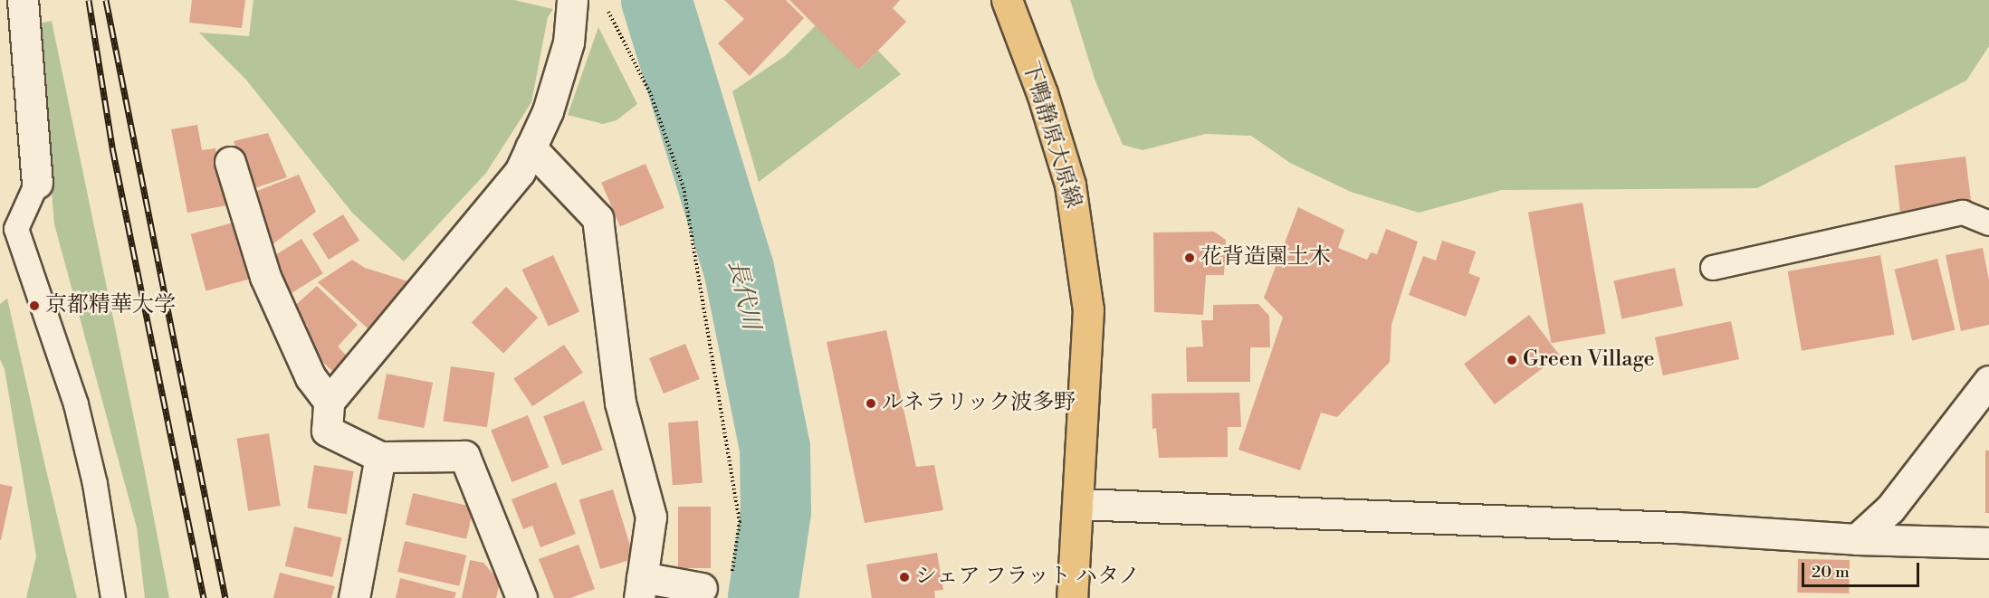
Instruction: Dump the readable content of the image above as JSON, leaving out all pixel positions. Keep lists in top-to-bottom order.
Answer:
{
  "streets": {
    "main road": ["下鴨静原大原線"]
  },
  "water": ["長代川"],
  "places": [
    "花背造園土木",
    "京都精華大学",
    "Green Village",
    "ルネラリック波多野",
    "シェア フラット ハタノ"
  ],
  "scale_bar": "20 m"
}
